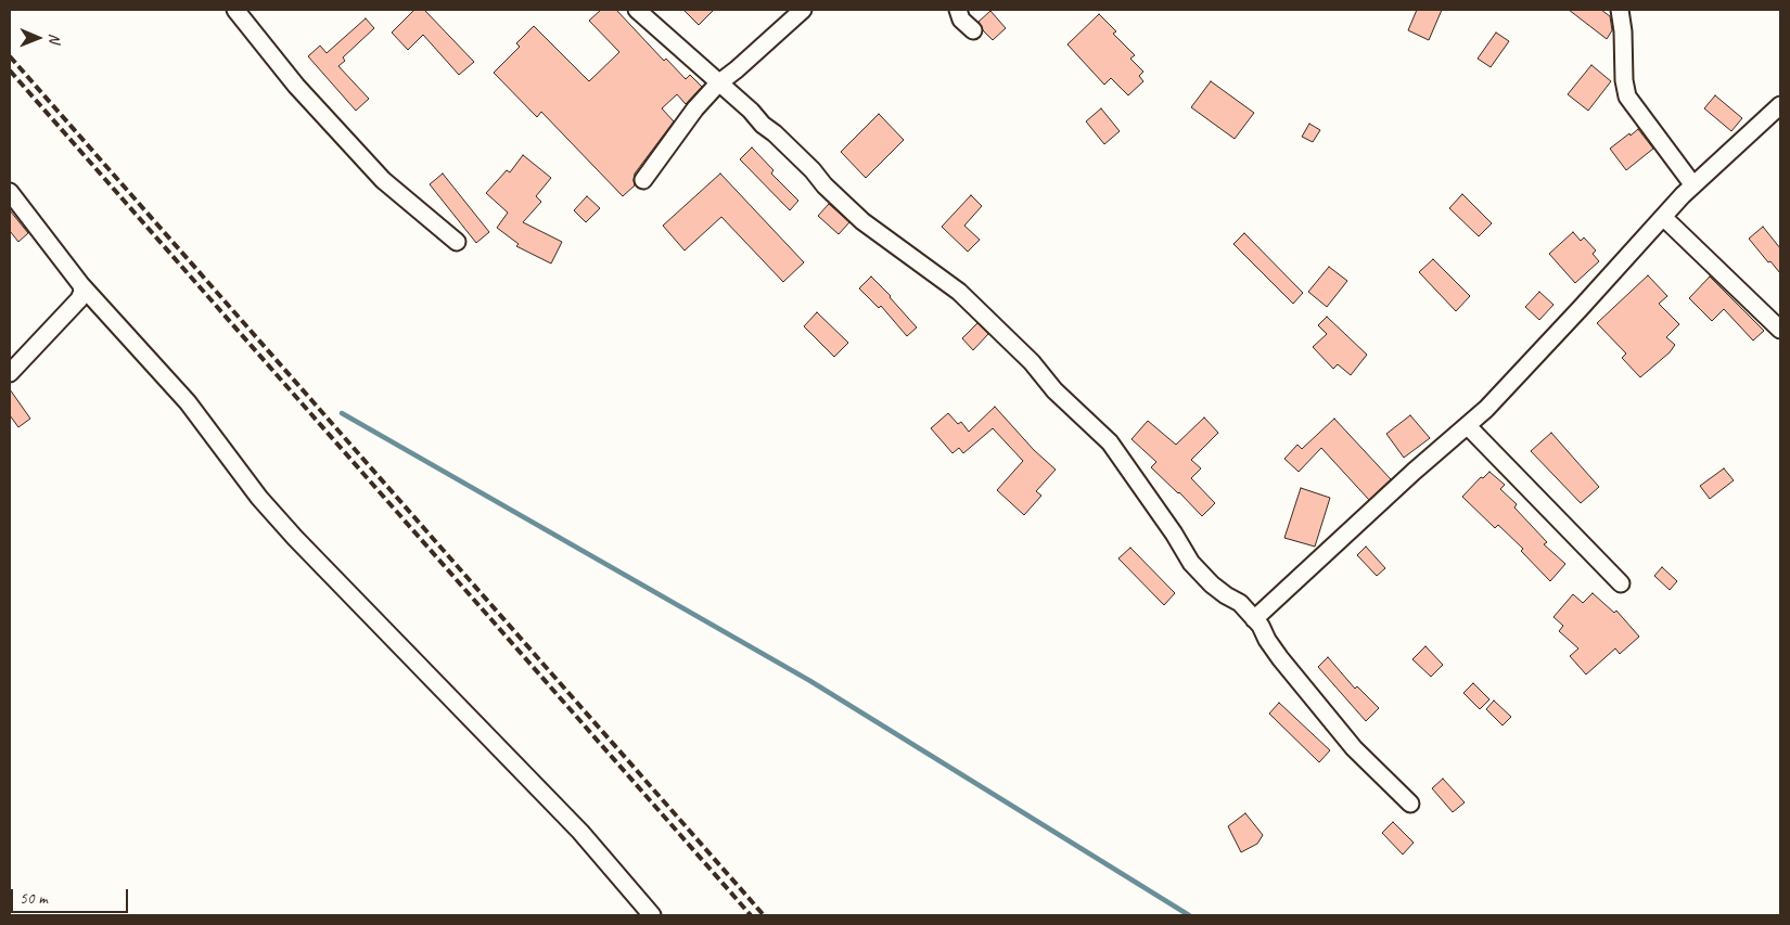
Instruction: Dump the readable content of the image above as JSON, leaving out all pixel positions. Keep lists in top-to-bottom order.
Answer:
{
  "scale_bar": "50 m",
  "north": "right"
}
